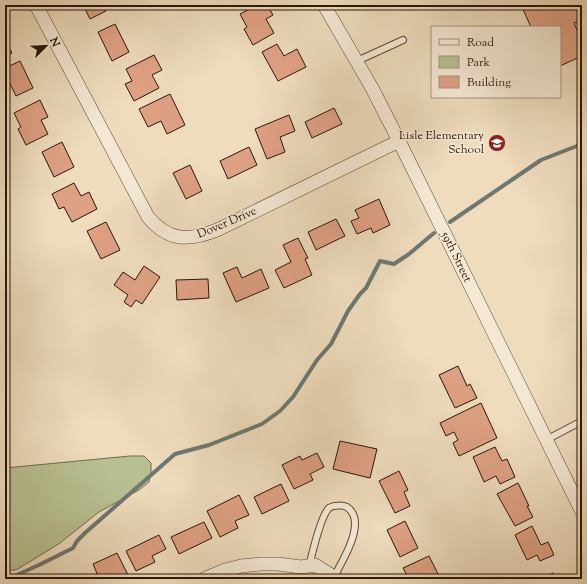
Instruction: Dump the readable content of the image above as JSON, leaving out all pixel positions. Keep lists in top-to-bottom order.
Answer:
{
  "streets": {
    "street": ["Dover Drive", "59th Street"]
  },
  "crossings": [
    ["Dover Drive", "59th Street"]
  ],
  "places": {
    "school or university": ["Lisle Elementary School"]
  },
  "legend": ["Road", "Park", "Building"],
  "north": "top right"
}
